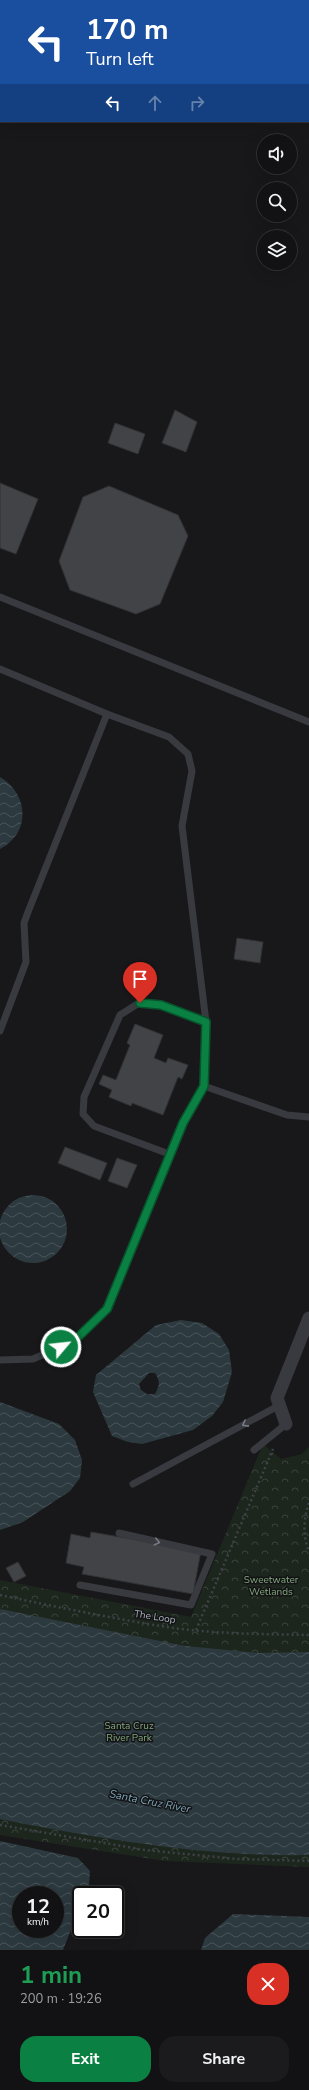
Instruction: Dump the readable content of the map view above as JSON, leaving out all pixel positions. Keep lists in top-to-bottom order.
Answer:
{
  "streets": {
    "path": ["The Loop"]
  },
  "water": ["Santa Cruz River"],
  "parks": ["Sweetwater Wetlands", "Santa Cruz River Park"],
  "page": {
    "turn": ["170 m", "Turn left"],
    "speed": "12 km/h",
    "limit": "20",
    "heading": ["1 min", "200 m · 19:26"],
    "buttons": ["Exit", "Share"]
  }
}
